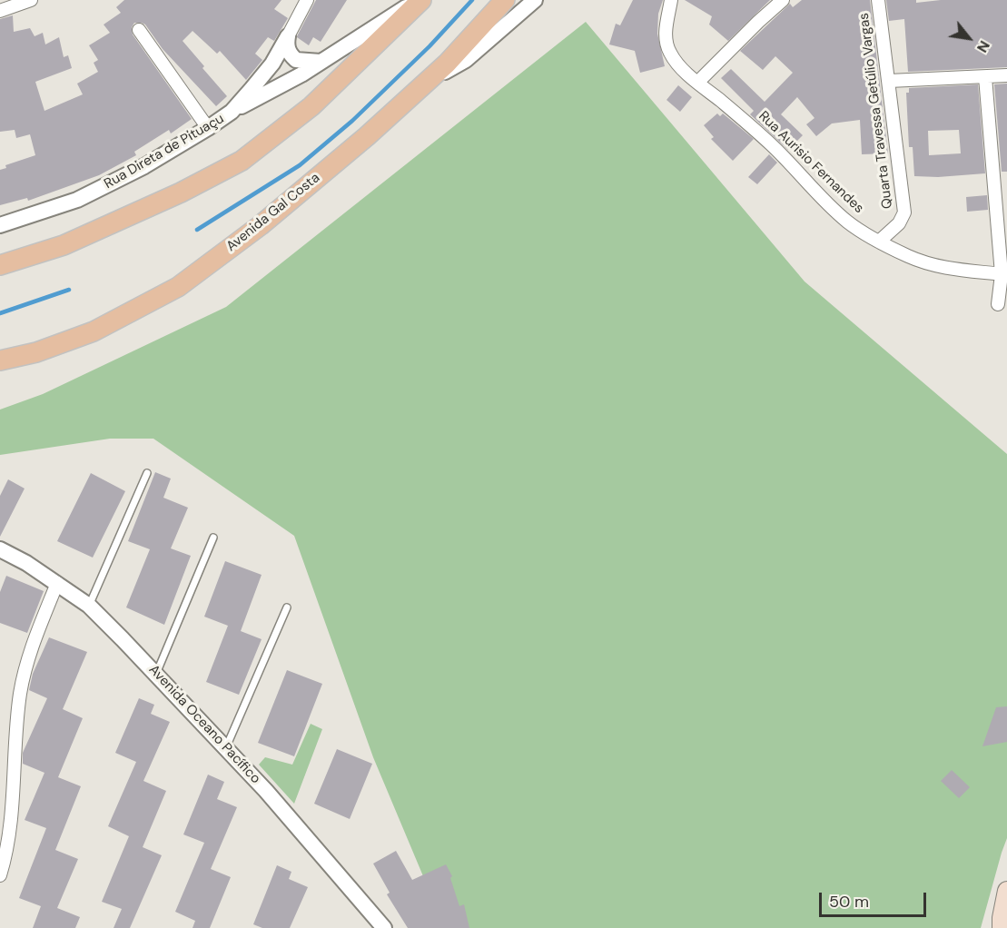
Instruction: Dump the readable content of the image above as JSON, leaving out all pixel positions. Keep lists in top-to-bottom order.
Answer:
{
  "streets": {
    "main road": ["Avenida Gal Costa"],
    "street": [
      "Quarta Travessa Getúlio Vargas",
      "Rua Direta de Pituaçu",
      "Rua Aurisio Fernandes",
      "Avenida Oceano Pacífico"
    ]
  },
  "crossings": [
    ["Quarta Travessa Getúlio Vargas", "Rua Aurisio Fernandes"]
  ],
  "scale_bar": "50 m",
  "north": "bottom right"
}
